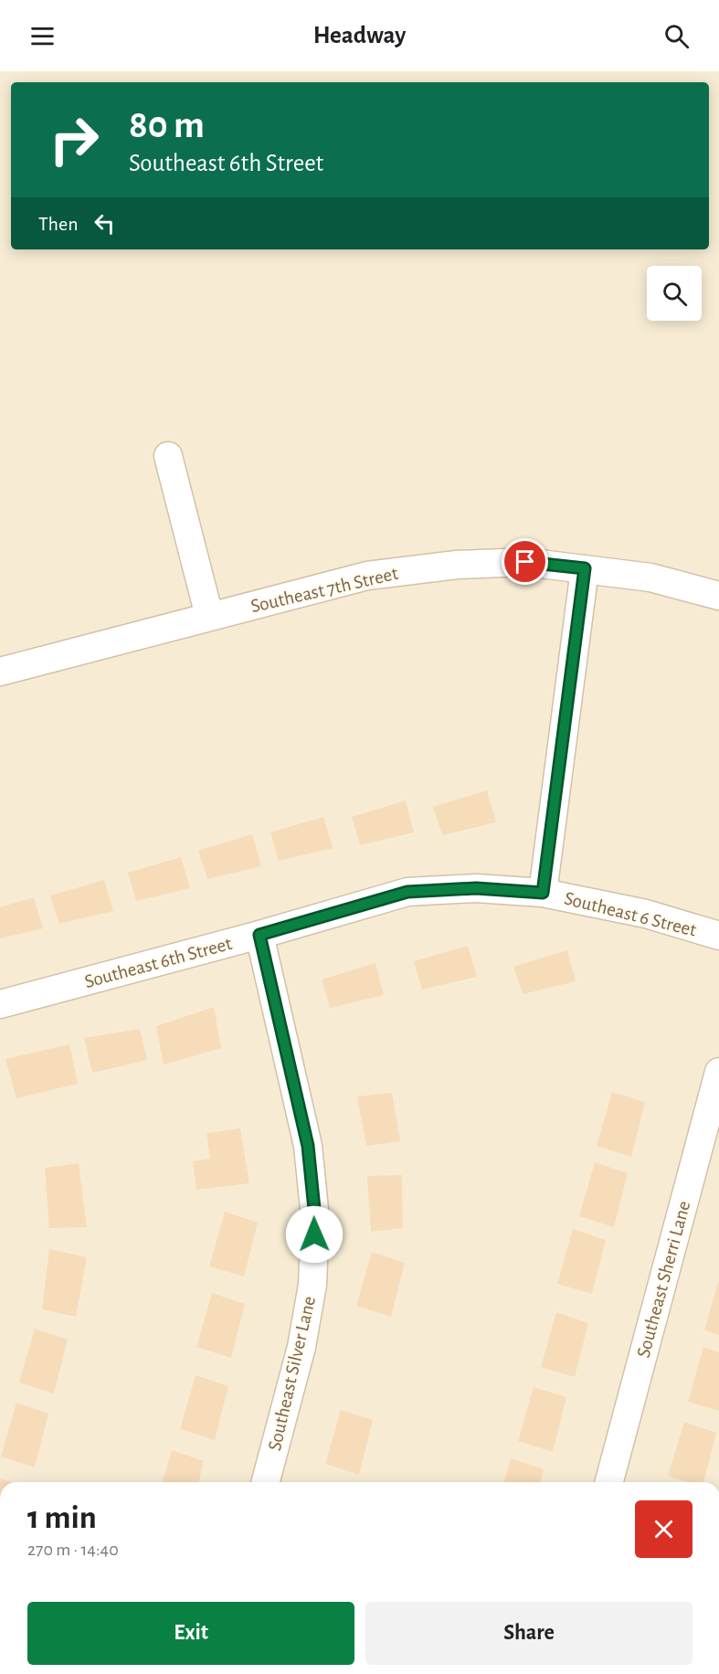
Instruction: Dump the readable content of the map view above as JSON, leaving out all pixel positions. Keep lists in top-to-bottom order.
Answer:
{
  "streets": {
    "street": [
      "Southeast 7th Street",
      "Southeast 6 Street",
      "Southeast 6th Street",
      "Southeast Sherri Lane",
      "Southeast Silver Lane"
    ]
  },
  "crossings": [
    ["Southeast 6 Street", "Southeast 6th Street"],
    ["Southeast 6th Street", "Southeast Silver Lane"]
  ],
  "page": {
    "header": "Headway",
    "turn": ["80 m", "Southeast 6th Street"],
    "then": "Then",
    "heading": ["1 min", "270 m · 14:40"],
    "buttons": ["Exit", "Share"]
  }
}
